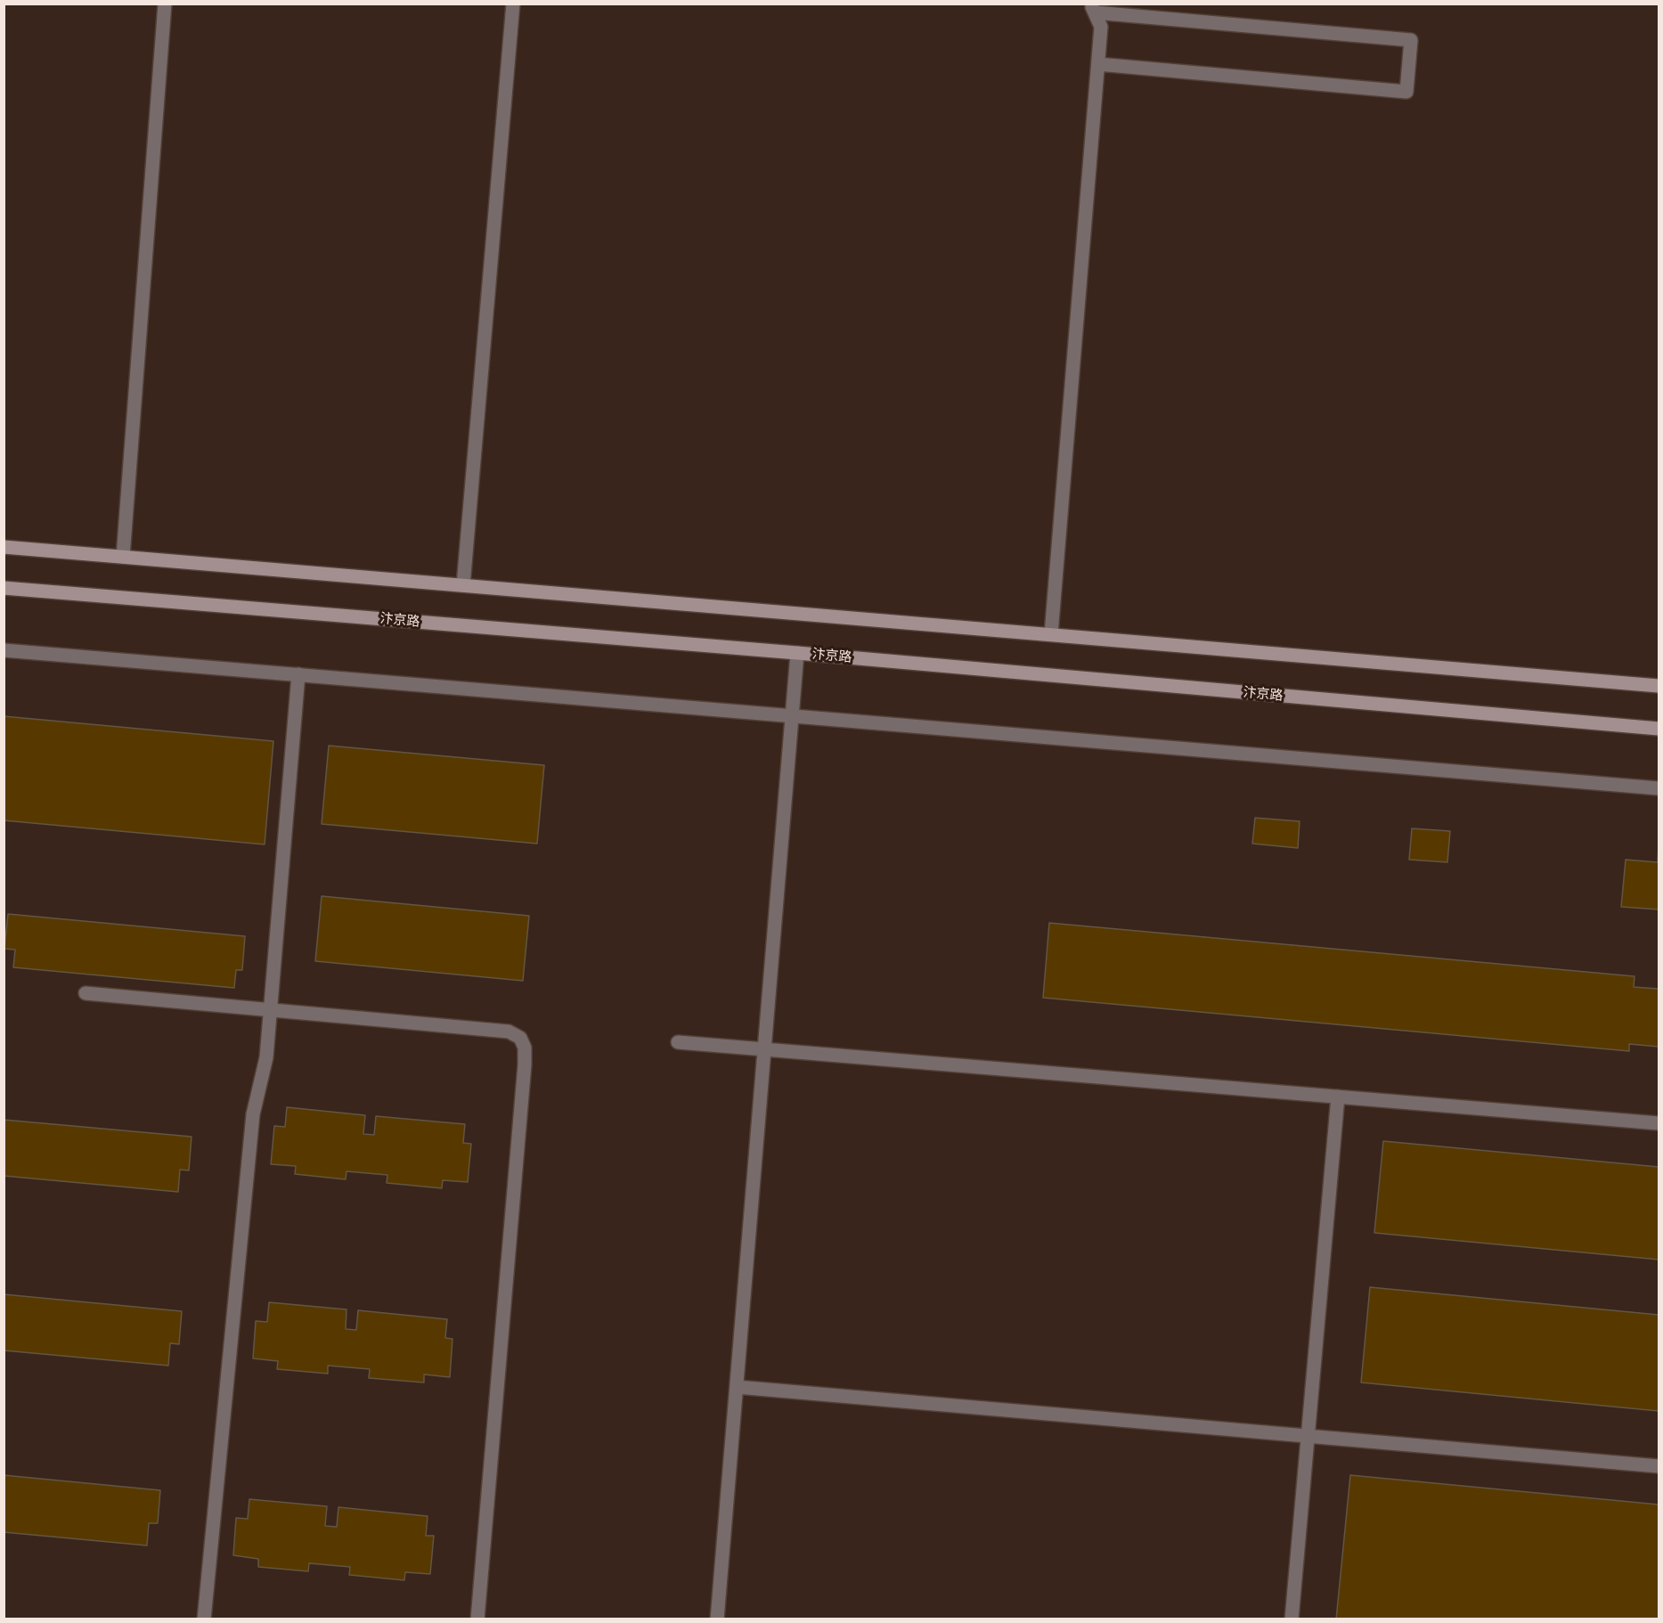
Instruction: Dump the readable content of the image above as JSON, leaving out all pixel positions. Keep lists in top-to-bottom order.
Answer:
{
  "streets": {
    "main road": ["汴京路"]
  }
}
